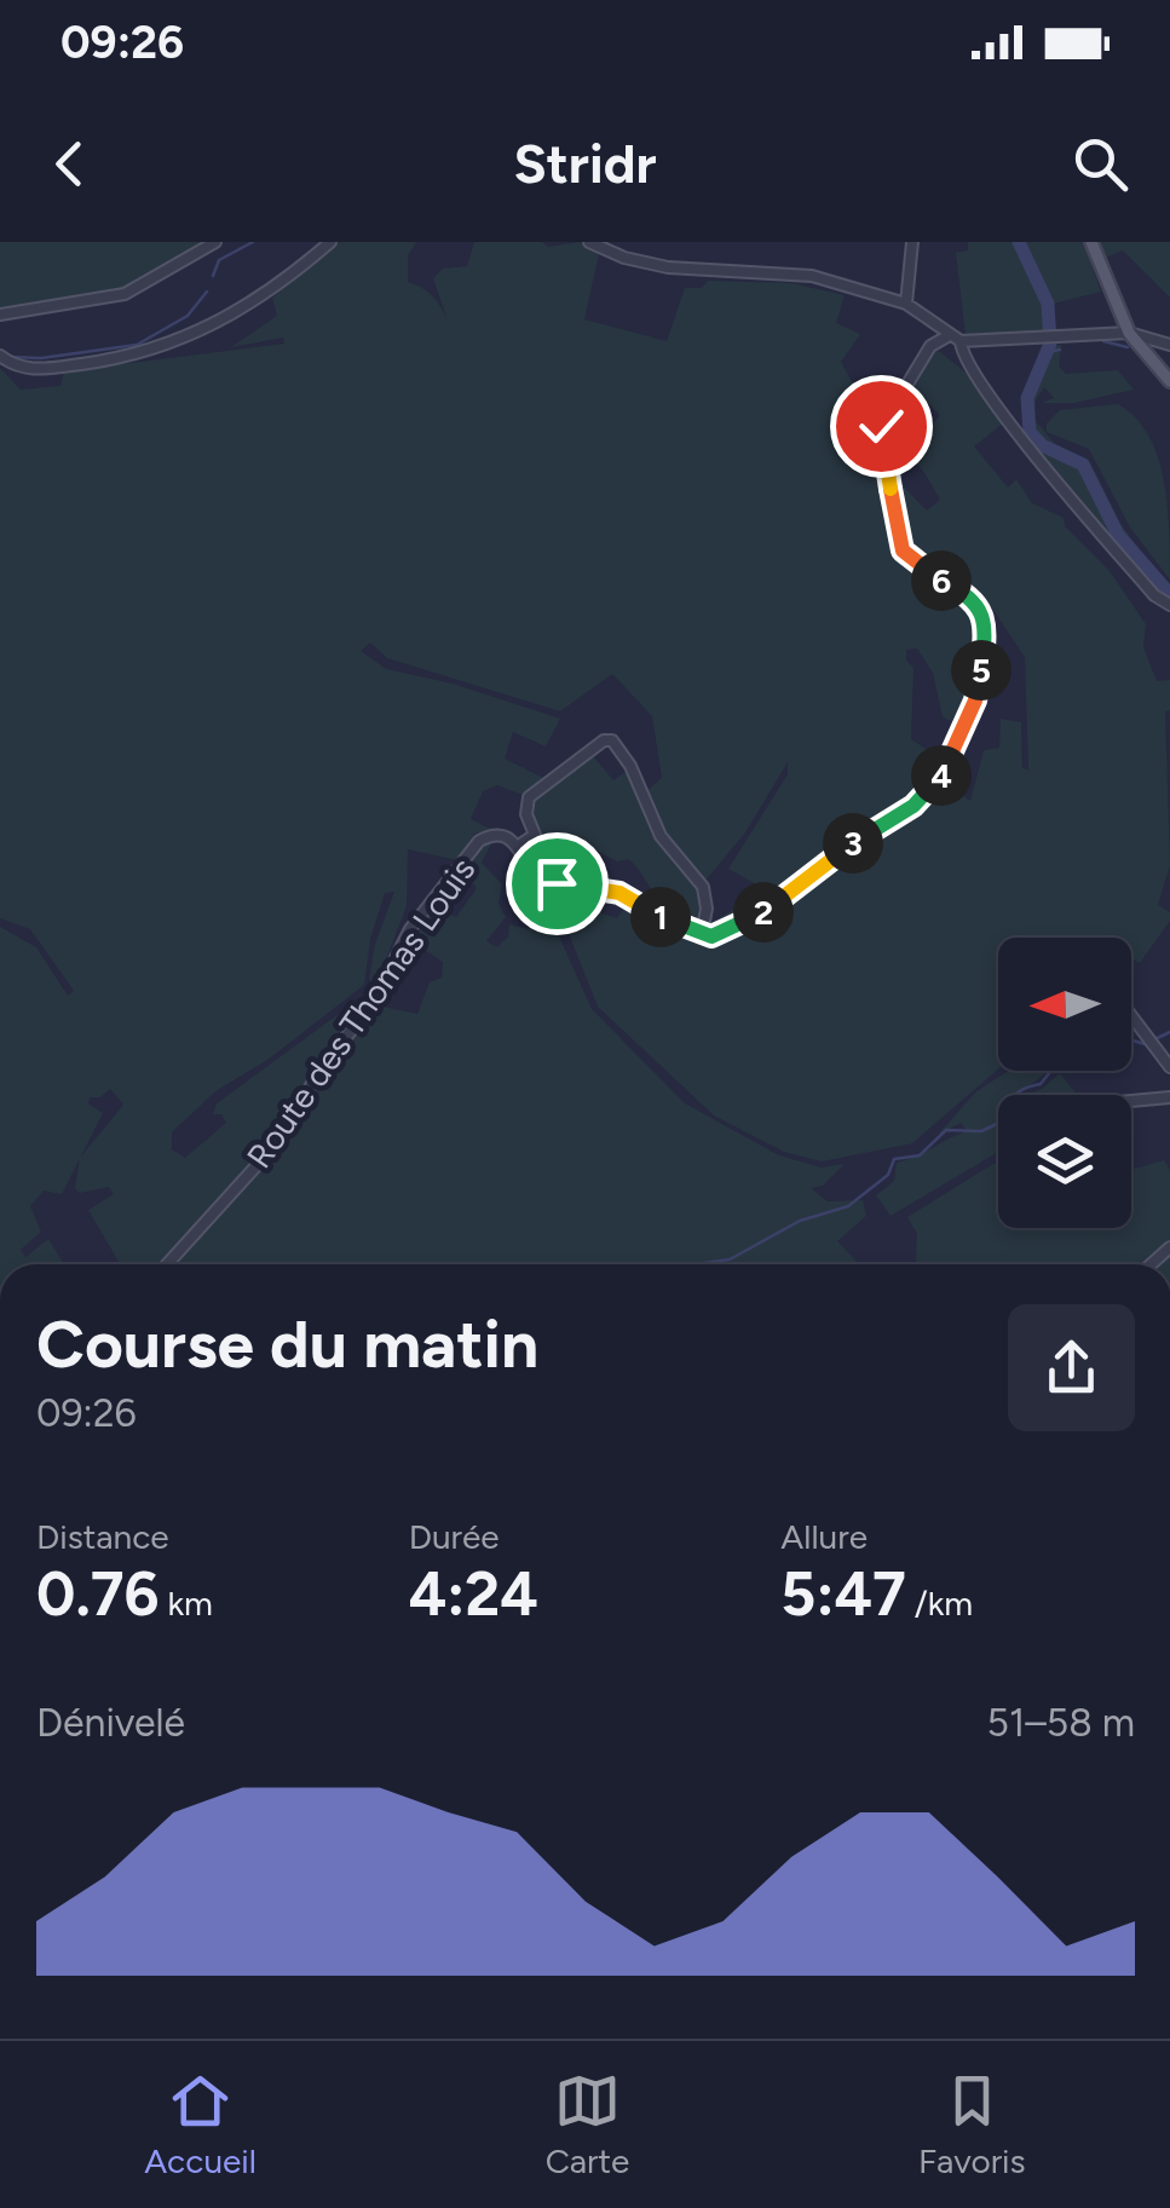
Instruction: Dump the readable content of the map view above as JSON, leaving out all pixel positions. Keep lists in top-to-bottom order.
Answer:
{
  "streets": {
    "street": ["Route des Thomas Louis"]
  },
  "north": "left",
  "page": {
    "status": "09:26",
    "header": "Stridr",
    "pins": [
      "6",
      "5",
      "4",
      "3",
      "2",
      "1"
    ],
    "heading": ["Course du matin", "09:26"],
    "stats": [
      ["Distance", "0.76 km"],
      ["Durée", "4:24"],
      ["Allure", "5:47 /km"]
    ],
    "chart": ["Dénivelé", "51–58 m"],
    "tabs": ["Accueil", "Carte", "Favoris"]
  }
}
